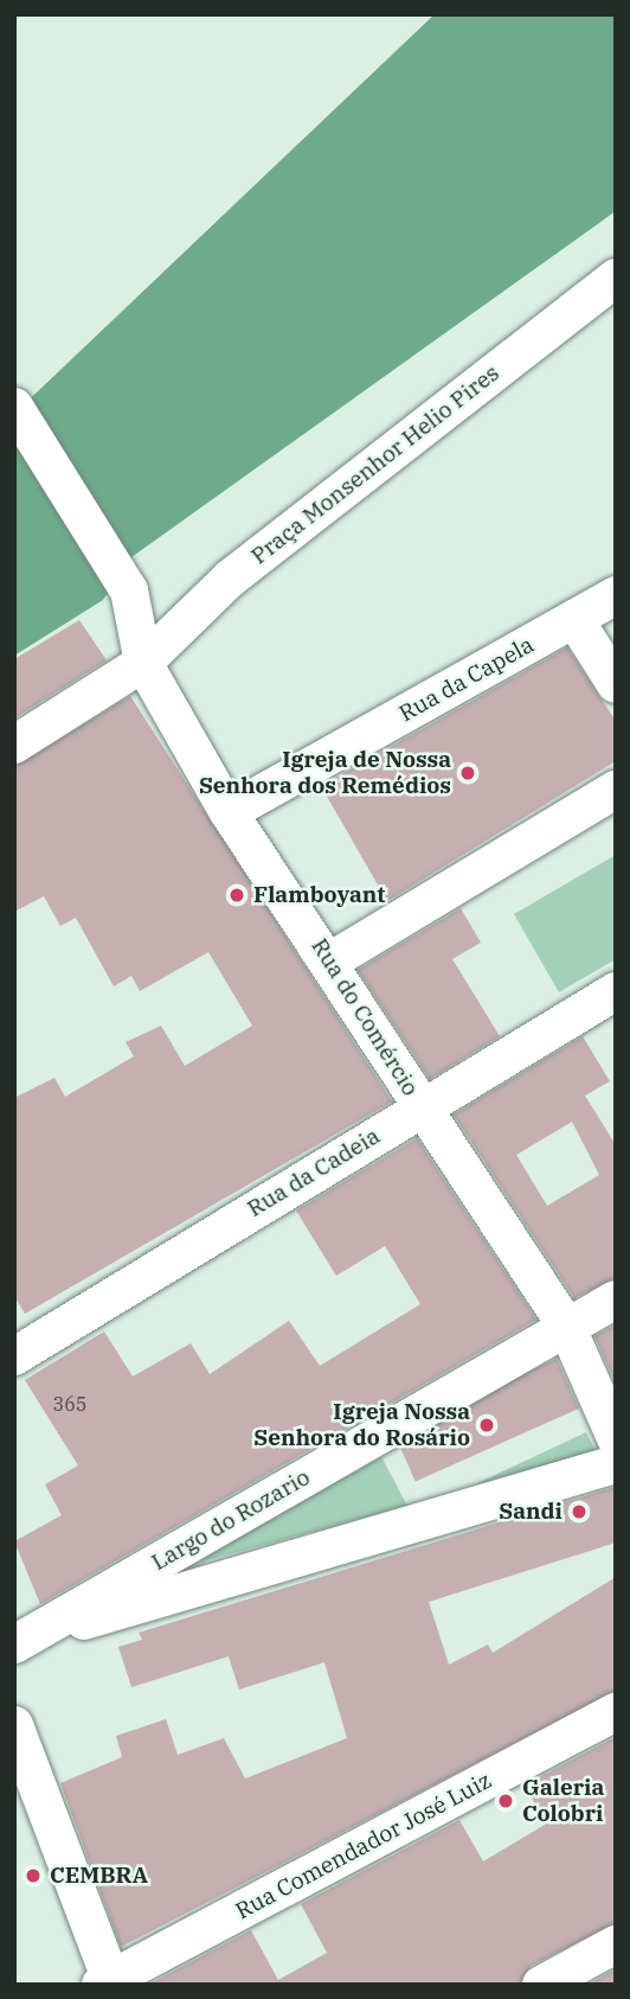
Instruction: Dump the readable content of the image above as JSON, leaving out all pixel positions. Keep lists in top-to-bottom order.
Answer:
{
  "streets": {
    "street": [
      "Praça Monsenhor Helio Pires",
      "Rua da Capela",
      "Rua do Comércio",
      "Rua da Cadeia",
      "Largo do Rozario",
      "Rua Comendador José Luiz"
    ]
  },
  "crossings": [
    ["Praça Monsenhor Helio Pires", "Rua do Comércio"],
    ["Rua da Capela", "Rua do Comércio"],
    ["Rua do Comércio", "Rua da Cadeia"],
    ["Rua do Comércio", "Largo do Rozario"]
  ],
  "places": [
    "Igreja de Nossa Senhora dos Remédios",
    "Flamboyant",
    "Igreja Nossa Senhora do Rosário",
    "Sandi",
    "Galeria Colobri",
    "CEMBRA"
  ],
  "house_numbers": ["365"]
}
